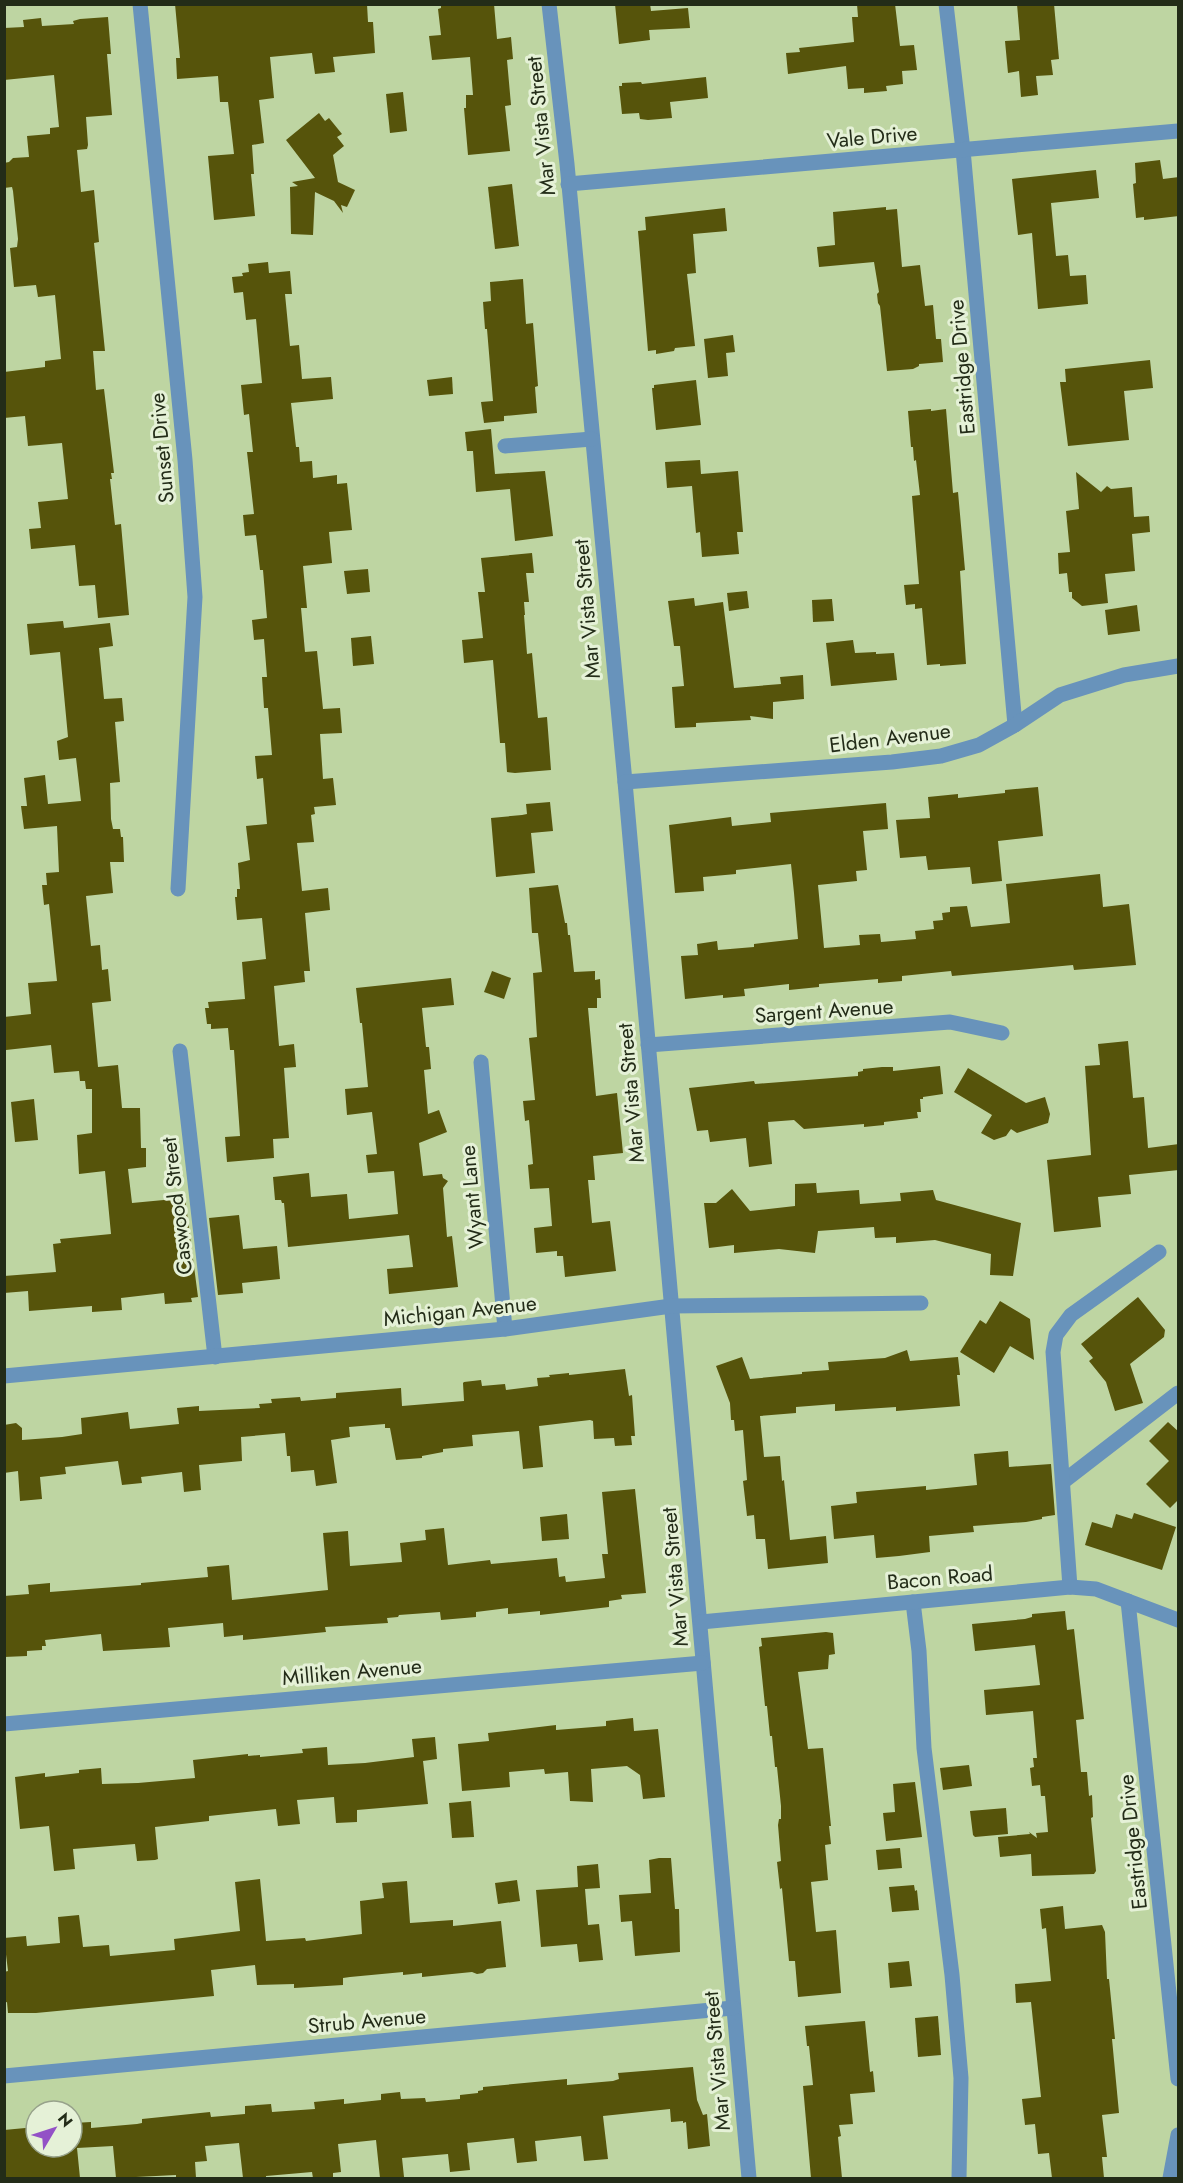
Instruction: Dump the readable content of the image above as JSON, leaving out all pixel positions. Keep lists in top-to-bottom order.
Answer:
{
  "streets": {
    "street": [
      "Mar Vista Street",
      "Vale Drive",
      "Eastridge Drive",
      "Sunset Drive",
      "Elden Avenue",
      "Sargent Avenue",
      "Wyant Lane",
      "Caswood Street",
      "Michigan Avenue",
      "Bacon Road",
      "Milliken Avenue",
      "Strub Avenue"
    ]
  },
  "crossings": [
    ["Mar Vista Street", "Vale Drive"],
    ["Mar Vista Street", "Elden Avenue"],
    ["Mar Vista Street", "Sargent Avenue"],
    ["Mar Vista Street", "Michigan Avenue"],
    ["Mar Vista Street", "Bacon Road"],
    ["Mar Vista Street", "Milliken Avenue"],
    ["Mar Vista Street", "Strub Avenue"],
    ["Vale Drive", "Eastridge Drive"],
    ["Eastridge Drive", "Elden Avenue"],
    ["Eastridge Drive", "Bacon Road"],
    ["Wyant Lane", "Michigan Avenue"],
    ["Caswood Street", "Michigan Avenue"]
  ],
  "north": "top right"
}
